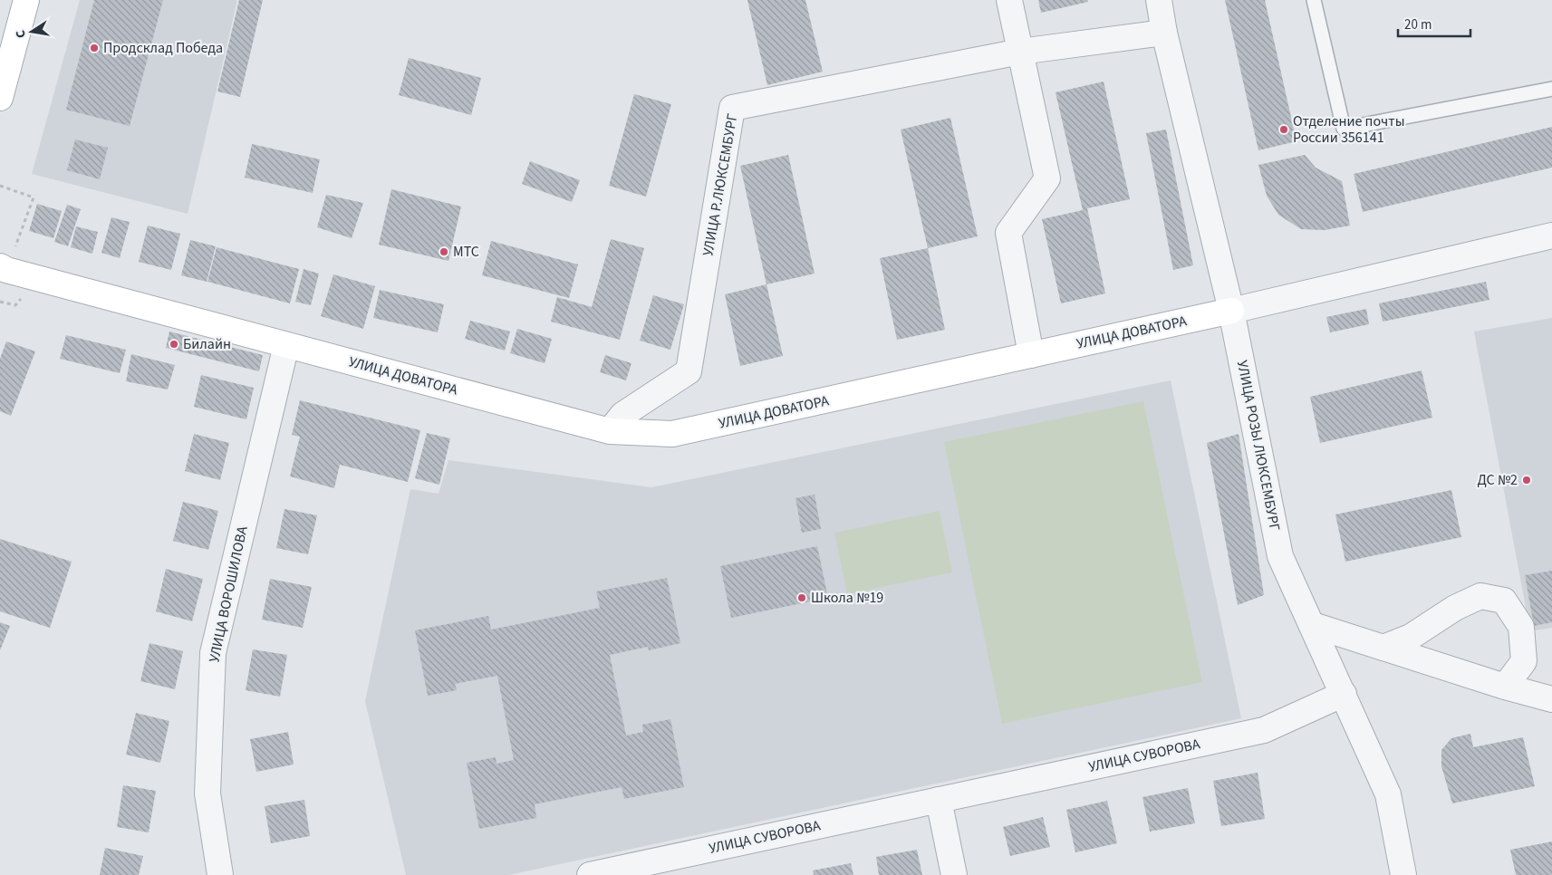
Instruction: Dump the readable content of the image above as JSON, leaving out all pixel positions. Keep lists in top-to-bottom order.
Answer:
{
  "streets": {
    "street": [
      "УЛИЦА Р.ЛЮКСЕМБУРГ",
      "УЛИЦА ДОВАТОРА",
      "УЛИЦА РОЗЫ ЛЮКСЕМБУРГ",
      "УЛИЦА ВОРОШИЛОВА",
      "УЛИЦА СУВОРОВА"
    ]
  },
  "crossings": [
    ["УЛИЦА Р.ЛЮКСЕМБУРГ", "УЛИЦА ДОВАТОРА"],
    ["УЛИЦА Р.ЛЮКСЕМБУРГ", "УЛИЦА РОЗЫ ЛЮКСЕМБУРГ"],
    ["УЛИЦА ДОВАТОРА", "УЛИЦА РОЗЫ ЛЮКСЕМБУРГ"],
    ["УЛИЦА ДОВАТОРА", "УЛИЦА ВОРОШИЛОВА"],
    ["УЛИЦА РОЗЫ ЛЮКСЕМБУРГ", "УЛИЦА СУВОРОВА"]
  ],
  "places": [
    "Продсклад Победа",
    "Отделение почты России 356141",
    "МТС",
    "Билайн",
    "ДС №2",
    "Школа №19"
  ],
  "scale_bar": "20 m",
  "north": "left"
}
